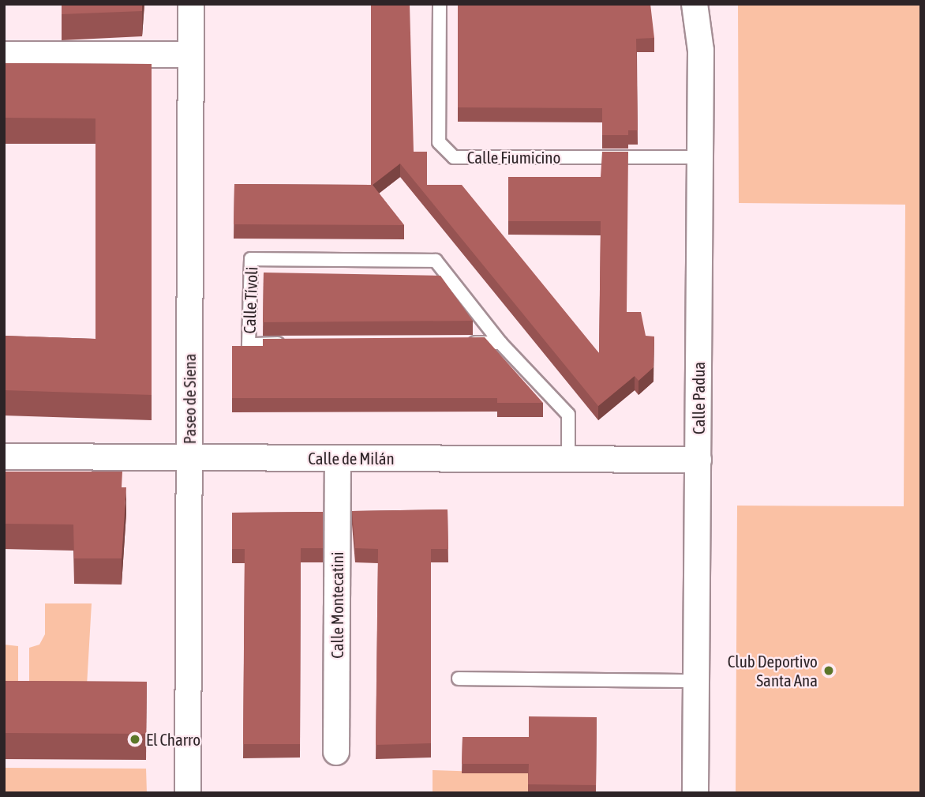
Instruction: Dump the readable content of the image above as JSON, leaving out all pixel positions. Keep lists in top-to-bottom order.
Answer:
{
  "streets": {
    "street": [
      "Calle Padua",
      "Paseo de Siena",
      "Calle de Milán",
      "Calle Montecatini"
    ],
    "lane": ["Calle Fiumicino", "Calle Tívoli"]
  },
  "crossings": [
    ["Calle Fiumicino", "Calle Padua"],
    ["Calle Tívoli", "Calle de Milán"],
    ["Calle Padua", "Calle de Milán"],
    ["Paseo de Siena", "Calle de Milán"],
    ["Calle de Milán", "Calle Montecatini"]
  ],
  "places": ["Club Deportivo Santa Ana", "El Charro"]
}
